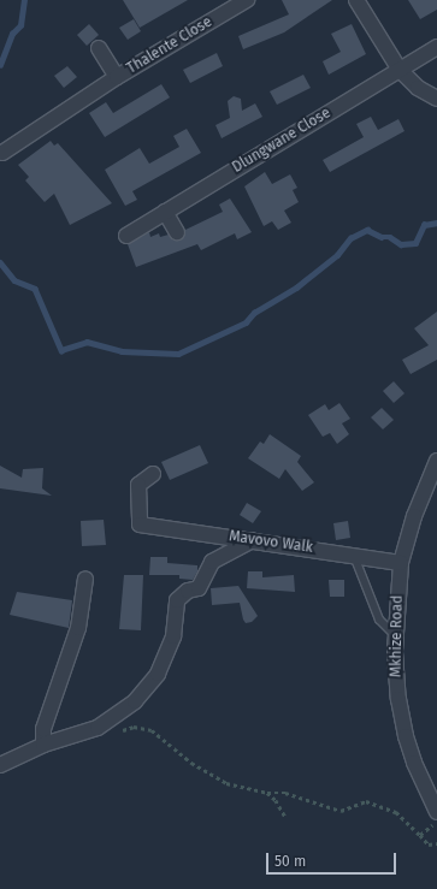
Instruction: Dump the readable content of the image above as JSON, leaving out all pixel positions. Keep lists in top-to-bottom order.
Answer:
{
  "streets": {
    "street": [
      "Thalente Close",
      "Dlungwane Close",
      "Mavovo Walk",
      "Mkhize Road"
    ]
  },
  "crossings": [
    ["Mavovo Walk", "Mkhize Road"]
  ],
  "scale_bar": "50 m"
}
